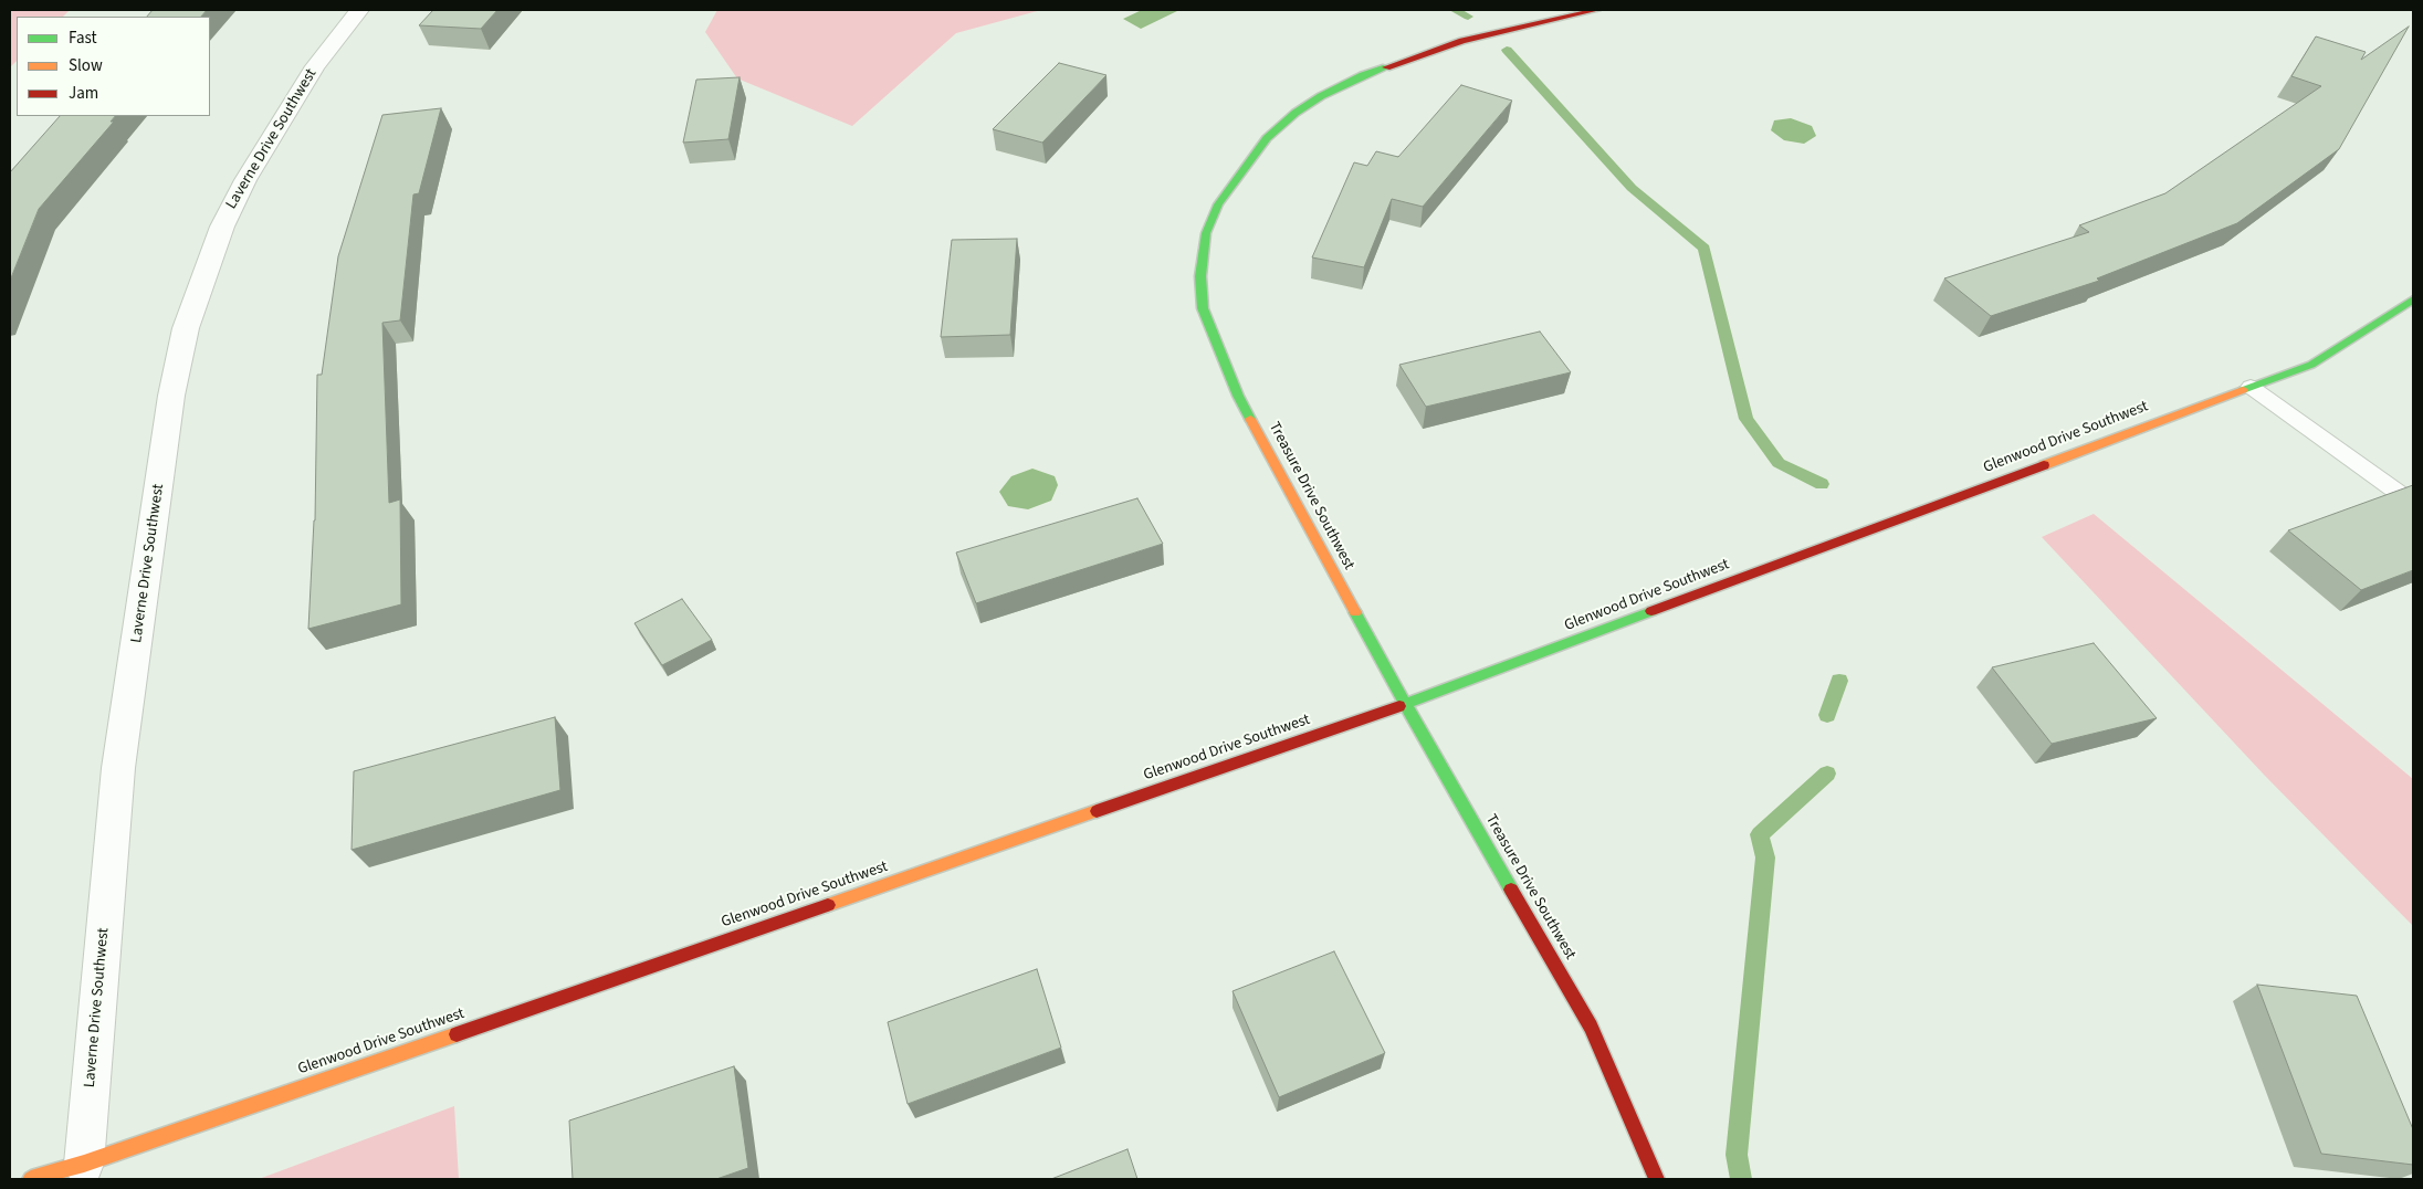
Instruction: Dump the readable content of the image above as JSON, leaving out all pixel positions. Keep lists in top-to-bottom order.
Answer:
{
  "streets": {
    "street": ["Laverne Drive Southwest", "Glenwood Drive Southwest", "Treasure Drive Southwest"]
  },
  "crossings": [
    ["Laverne Drive Southwest", "Glenwood Drive Southwest"],
    ["Glenwood Drive Southwest", "Treasure Drive Southwest"]
  ],
  "legend": ["Fast", "Slow", "Jam"]
}
